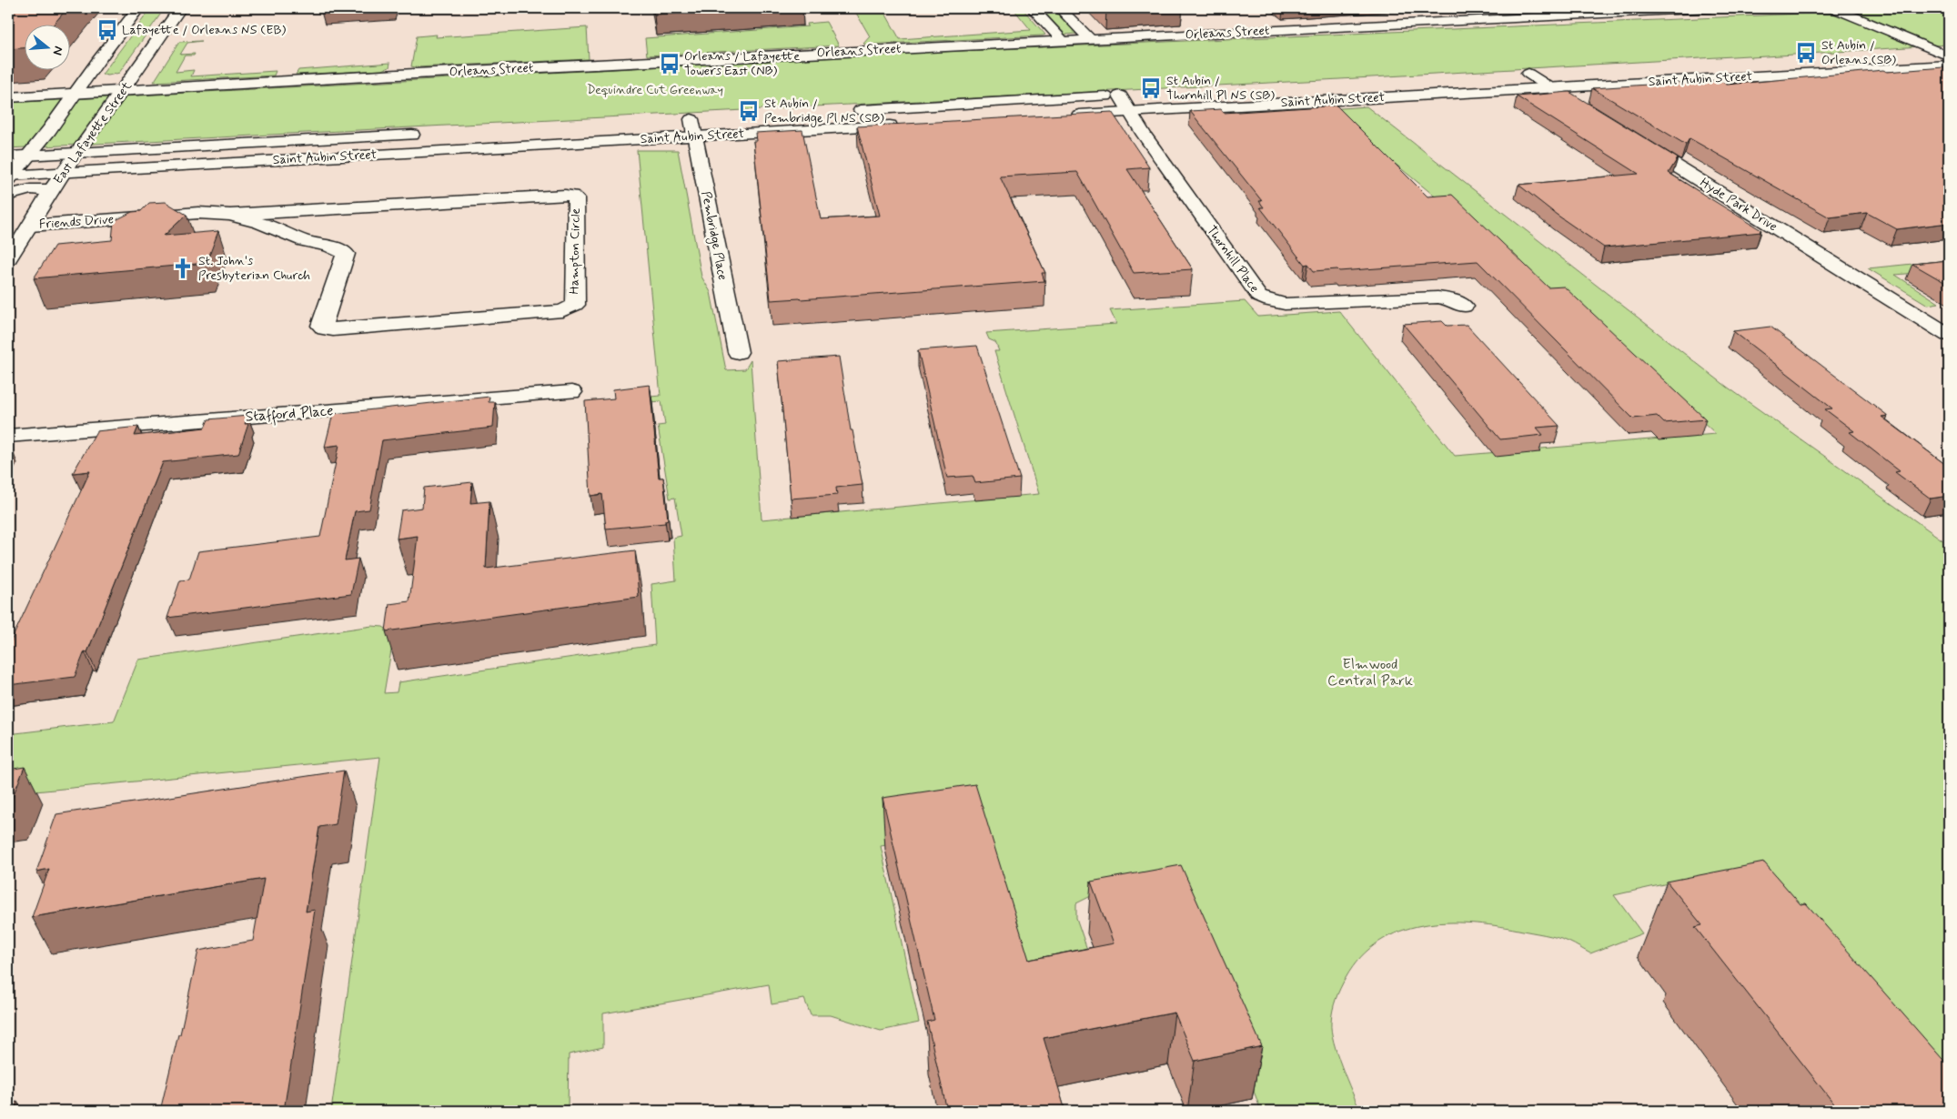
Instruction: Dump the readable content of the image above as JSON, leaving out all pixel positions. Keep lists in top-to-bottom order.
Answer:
{
  "streets": {
    "street": [
      "Orleans Street",
      "Saint Aubin Street",
      "East Lafayette Street",
      "Hyde Park Drive",
      "Friends Drive",
      "Pembridge Place",
      "Hampton Circle",
      "Thornhill Place",
      "Stafford Place"
    ]
  },
  "crossings": [
    ["Orleans Street", "East Lafayette Street"],
    ["Saint Aubin Street", "East Lafayette Street"],
    ["Saint Aubin Street", "Pembridge Place"],
    ["Saint Aubin Street", "Thornhill Place"],
    ["East Lafayette Street", "Friends Drive"],
    ["Friends Drive", "Hampton Circle"]
  ],
  "parks": ["Dequindre Cut Greenway", "Elmwood Central Park"],
  "places": {
    "bus stop": [
      "Lafayette / Orleans NS (EB)",
      "St Aubin / Orleans (SB)",
      "Orleans / Lafayette Towers East (NB)",
      "St Aubin / Thornhill Pl NS (SB)",
      "St Aubin / Pembridge Pl NS (SB)"
    ],
    "church": ["St. John's Presbyterian Church"]
  },
  "north": "right"
}
